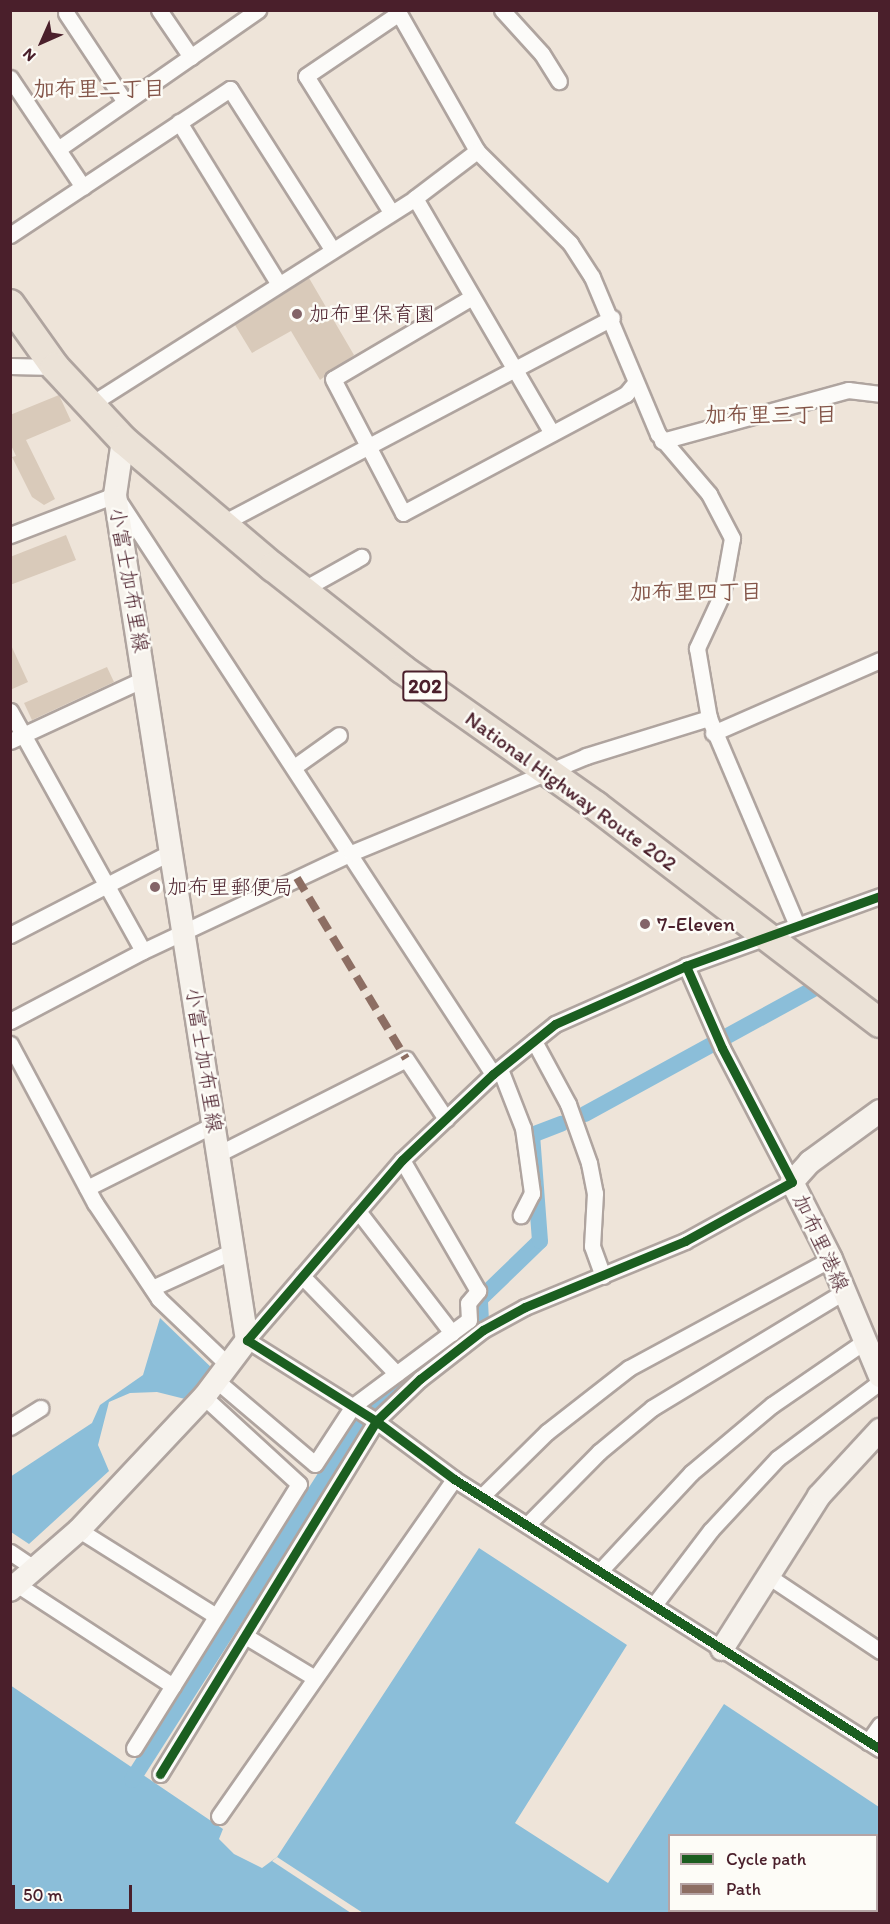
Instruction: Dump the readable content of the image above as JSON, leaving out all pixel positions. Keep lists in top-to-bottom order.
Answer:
{
  "streets": {
    "highway": ["202", "National Highway Route 202"],
    "main road": ["小富士加布里線", "加布里港線"]
  },
  "crossings": [
    ["小富士加布里線", "National Highway Route 202"]
  ],
  "districts": ["加布里二丁目", "加布里三丁目", "加布里四丁目"],
  "places": ["加布里保育園", "加布里郵便局", "7-Eleven"],
  "legend": ["Cycle path", "Path"],
  "scale_bar": "50 m",
  "north": "bottom left"
}
